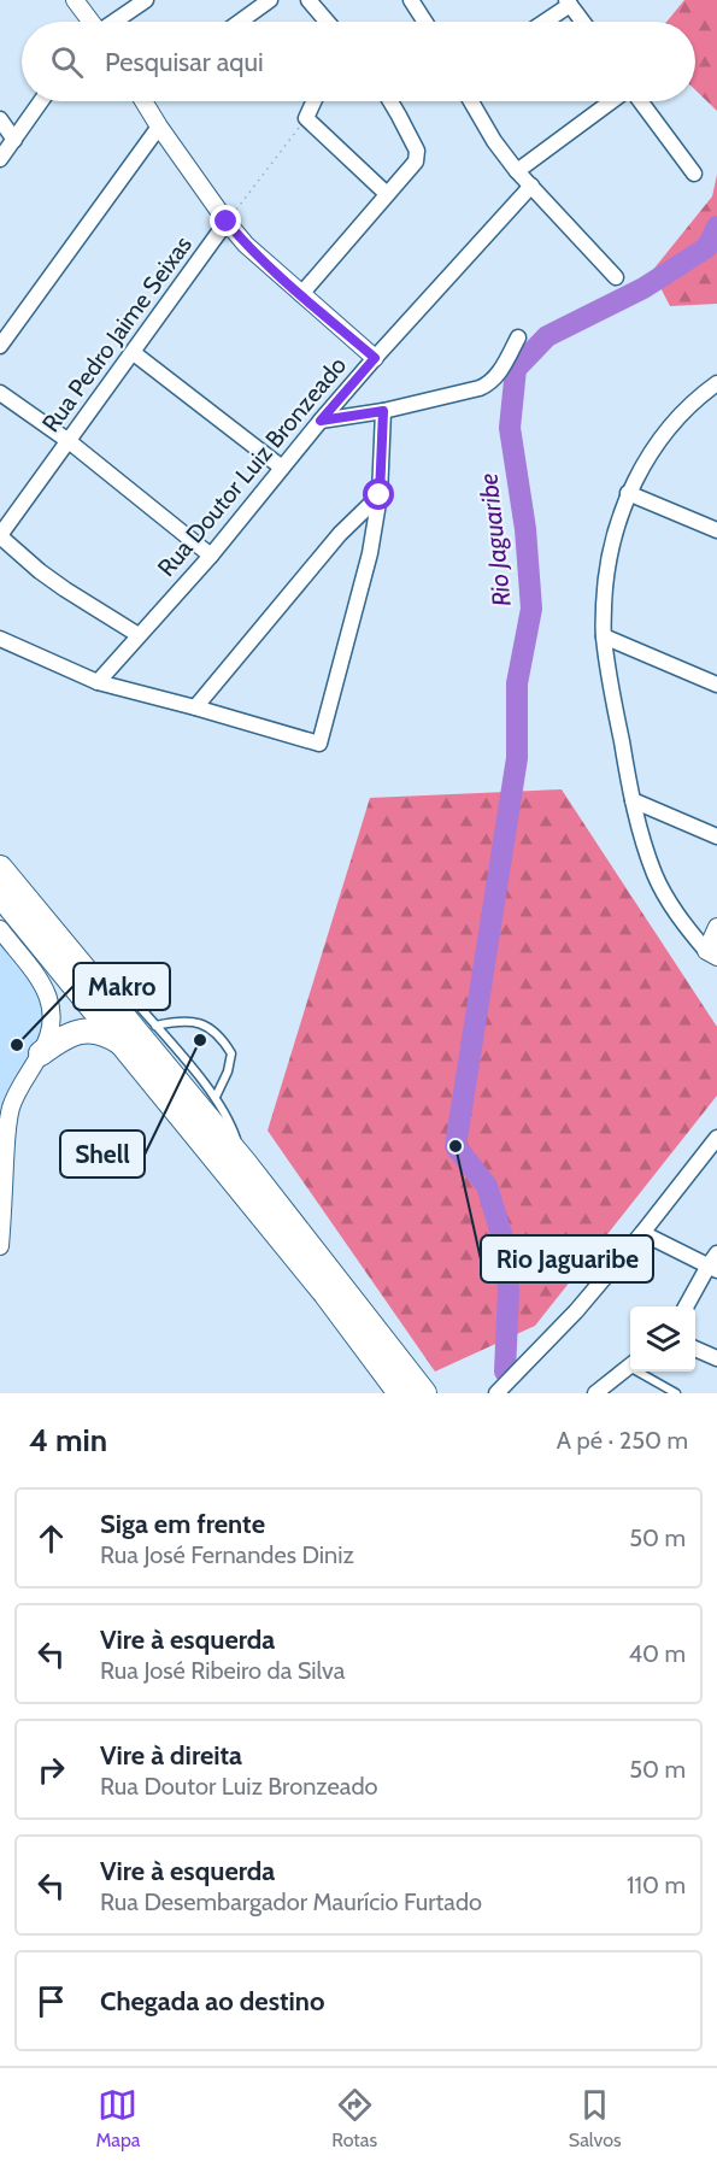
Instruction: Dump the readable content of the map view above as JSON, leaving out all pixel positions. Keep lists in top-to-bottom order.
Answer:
{
  "streets": {
    "street": ["Rua Pedro Jaime Seixas", "Rua Doutor Luiz Bronzeado"]
  },
  "water": ["Rio Jaguaribe"],
  "places": ["Shell", "Makro", "Rio Jaguaribe"],
  "page": {
    "search": "Pesquisar aqui",
    "heading": ["4 min", "A pé · 250 m"],
    "list": [
      ["Siga em frente", "Rua José Fernandes Diniz", "50 m"],
      ["Vire à esquerda", "Rua José Ribeiro da Silva", "40 m"],
      ["Vire à direita", "Rua Doutor Luiz Bronzeado", "50 m"],
      ["Vire à esquerda", "Rua Desembargador Maurício Furtado", "110 m"],
      "Chegada ao destino"
    ],
    "nav": ["Mapa", "Rotas", "Salvos"]
  }
}
